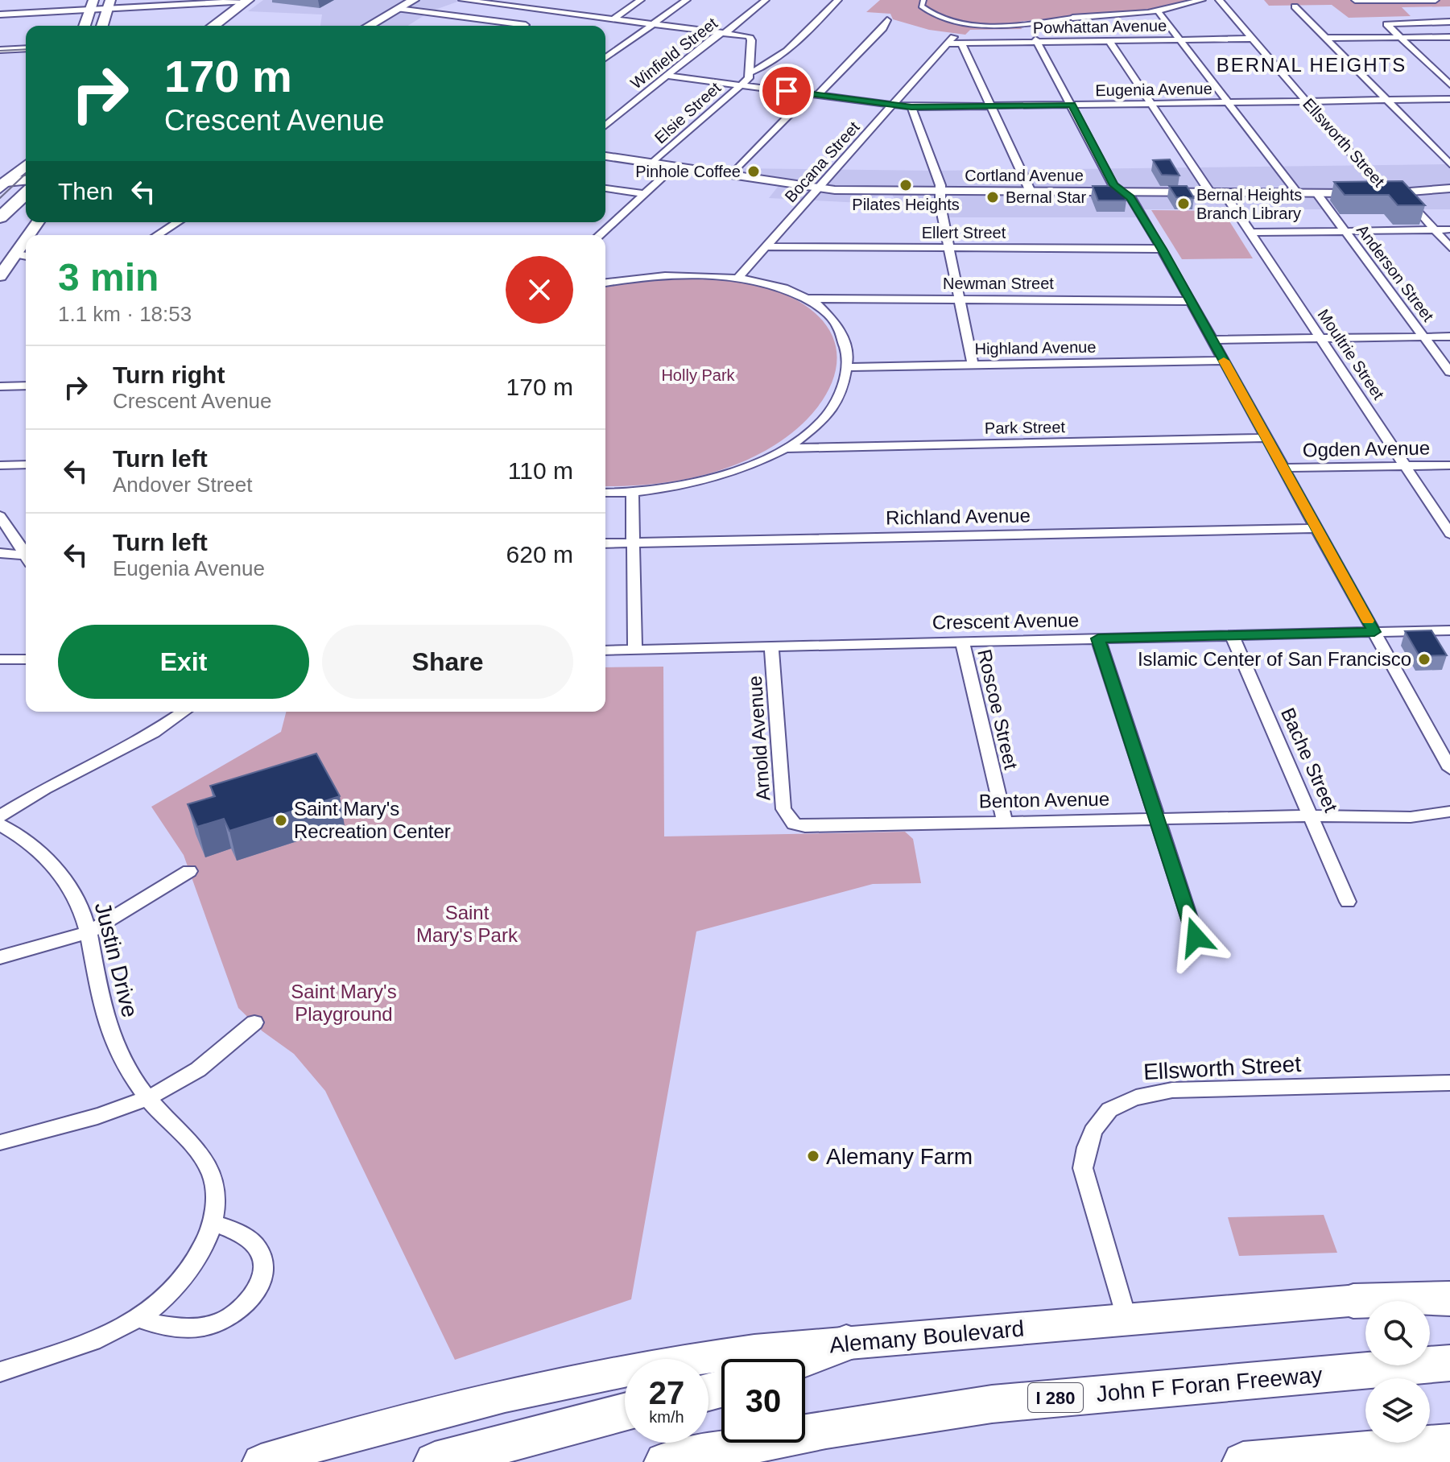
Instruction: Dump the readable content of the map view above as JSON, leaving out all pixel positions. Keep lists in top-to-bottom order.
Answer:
{
  "streets": {
    "highway": ["John F Foran Freeway", "I 280"],
    "main road": ["Alemany Boulevard"],
    "street": [
      "Powhattan Avenue",
      "Winfield Street",
      "Eugenia Avenue",
      "Elsie Street",
      "Ellsworth Street",
      "Bocana Street",
      "Cortland Avenue",
      "Ellert Street",
      "Anderson Street",
      "Newman Street",
      "Highland Avenue",
      "Moultrie Street",
      "Park Street",
      "Ogden Avenue",
      "Richland Avenue",
      "Crescent Avenue",
      "Roscoe Street",
      "Arnold Avenue",
      "Bache Street",
      "Benton Avenue",
      "Justin Drive"
    ]
  },
  "crossings": [
    ["Powhattan Avenue", "Ellsworth Street"],
    ["Powhattan Avenue", "Bocana Street"],
    ["Winfield Street", "Eugenia Avenue"],
    ["Eugenia Avenue", "Elsie Street"],
    ["Eugenia Avenue", "Ellsworth Street"],
    ["Eugenia Avenue", "Bocana Street"],
    ["Elsie Street", "Cortland Avenue"],
    ["Ellsworth Street", "Cortland Avenue"],
    ["Ellsworth Street", "Alemany Boulevard"],
    ["Bocana Street", "Cortland Avenue"],
    ["Bocana Street", "Ellert Street"],
    ["Cortland Avenue", "Anderson Street"],
    ["Cortland Avenue", "Moultrie Street"],
    ["Moultrie Street", "Ogden Avenue"],
    ["Crescent Avenue", "Roscoe Street"],
    ["Crescent Avenue", "Arnold Avenue"],
    ["Crescent Avenue", "Bache Street"],
    ["Roscoe Street", "Benton Avenue"],
    ["Arnold Avenue", "Benton Avenue"],
    ["Bache Street", "Benton Avenue"]
  ],
  "districts": ["BERNAL HEIGHTS"],
  "parks": ["Holly Park", "Saint Mary's Park", "Saint Mary's Playground"],
  "places": [
    "Pinhole Coffee",
    "Pilates Heights",
    "Bernal Star",
    "Bernal Heights Branch Library",
    "Islamic Center of San Francisco",
    "Saint Mary's Recreation Center",
    "Alemany Farm"
  ],
  "page": {
    "turn": ["170 m", "Crescent Avenue"],
    "then": "Then",
    "heading": ["3 min", "1.1 km · 18:53"],
    "list": [
      {
        "name": "Turn right",
        "note": "Crescent Avenue",
        "value": "170 m"
      },
      {
        "name": "Turn left",
        "note": "Andover Street",
        "value": "110 m"
      },
      {
        "name": "Turn left",
        "note": "Eugenia Avenue",
        "value": "620 m"
      }
    ],
    "buttons": ["Exit", "Share"],
    "speed": "27 km/h",
    "limit": "30"
  }
}
